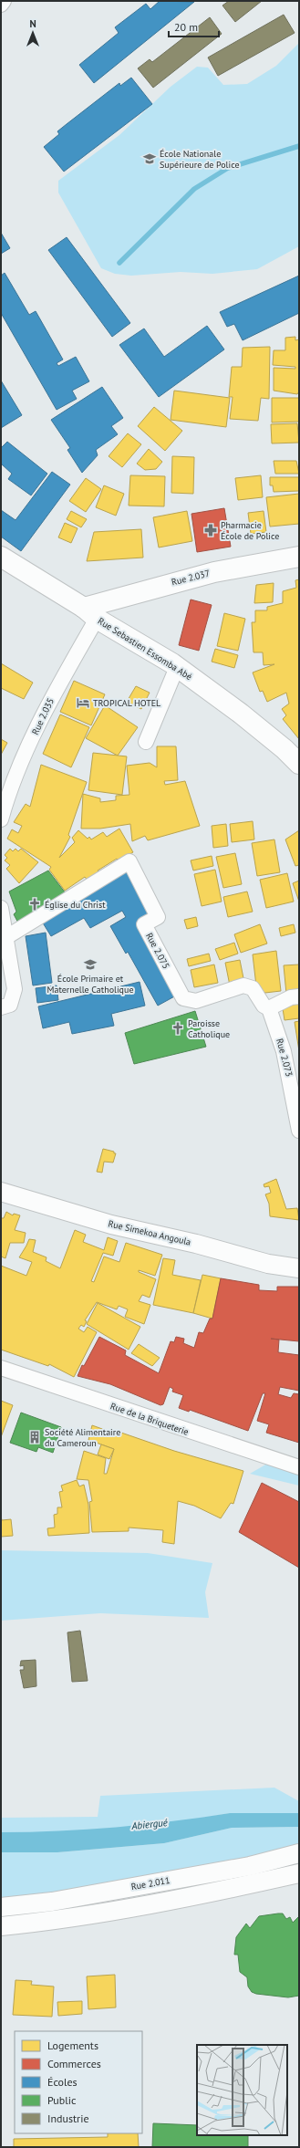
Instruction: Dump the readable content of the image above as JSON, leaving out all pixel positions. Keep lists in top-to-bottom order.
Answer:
{
  "streets": {
    "main road": ["Rue 2.037", "Rue Sebastien Essomba Abé"],
    "street": [
      "Rue 2.035",
      "Rue 2.075",
      "Rue 2.073",
      "Rue Simekoa Angoula",
      "Rue de la Briqueterie",
      "Rue 2.011"
    ]
  },
  "crossings": [
    ["Rue 2.037", "Rue Sebastien Essomba Abé"],
    ["Rue 2.037", "Rue 2.035"],
    ["Rue Sebastien Essomba Abé", "Rue 2.035"],
    ["Rue 2.075", "Rue 2.073"]
  ],
  "water": ["Abiergué"],
  "places": {
    "school or university": ["École Nationale Supérieure de Police", "École Primaire et Maternelle Catholique"],
    "pharmacy": ["Pharmacie École de Police"],
    "hotel": ["TROPICAL HOTEL"],
    "church": ["Église du Christ", "Paroisse Catholique"],
    "building": ["Société Alimentaire du Cameroun"]
  },
  "legend": [
    "Logements",
    "Commerces",
    "Écoles",
    "Public",
    "Industrie"
  ],
  "scale_bar": "20 m",
  "north": "top"
}
